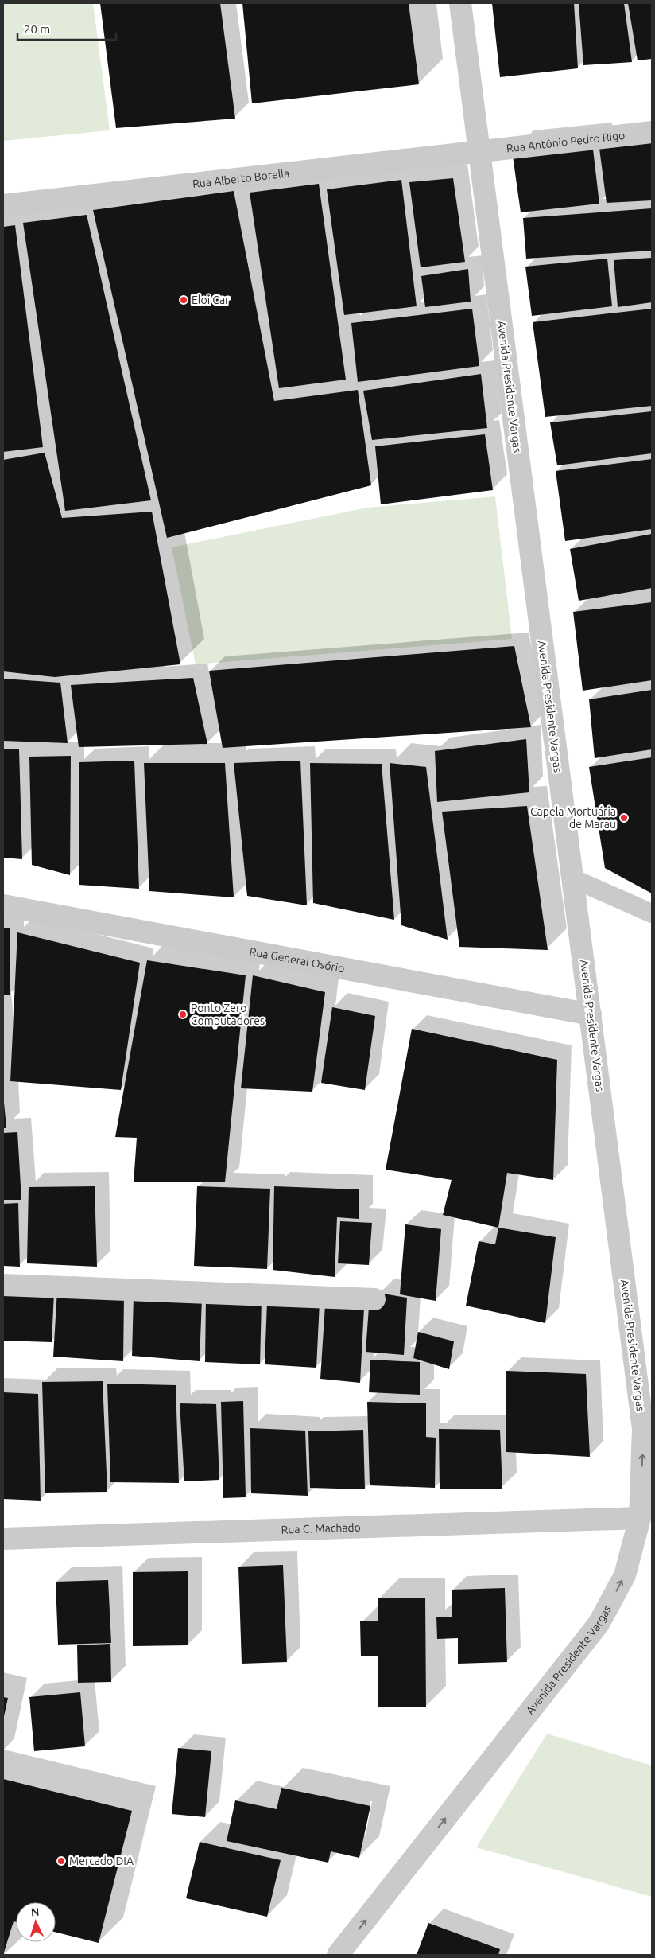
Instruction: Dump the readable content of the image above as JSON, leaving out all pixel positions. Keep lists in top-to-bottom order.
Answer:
{
  "streets": {
    "street": [
      "Rua Antônio Pedro Rigo",
      "Rua Alberto Borella",
      "Avenida Presidente Vargas",
      "Rua General Osório",
      "Rua C. Machado"
    ]
  },
  "crossings": [
    ["Rua Antônio Pedro Rigo", "Rua Alberto Borella"],
    ["Rua Antônio Pedro Rigo", "Avenida Presidente Vargas"],
    ["Rua Alberto Borella", "Avenida Presidente Vargas"],
    ["Avenida Presidente Vargas", "Rua General Osório"],
    ["Avenida Presidente Vargas", "Rua C. Machado"]
  ],
  "one_way": ["Avenida Presidente Vargas"],
  "places": [
    "Eloi Car",
    "Capela Mortuária de Marau",
    "Ponto Zero Computadores",
    "Mercado DIA"
  ],
  "scale_bar": "20 m",
  "north": "top"
}
